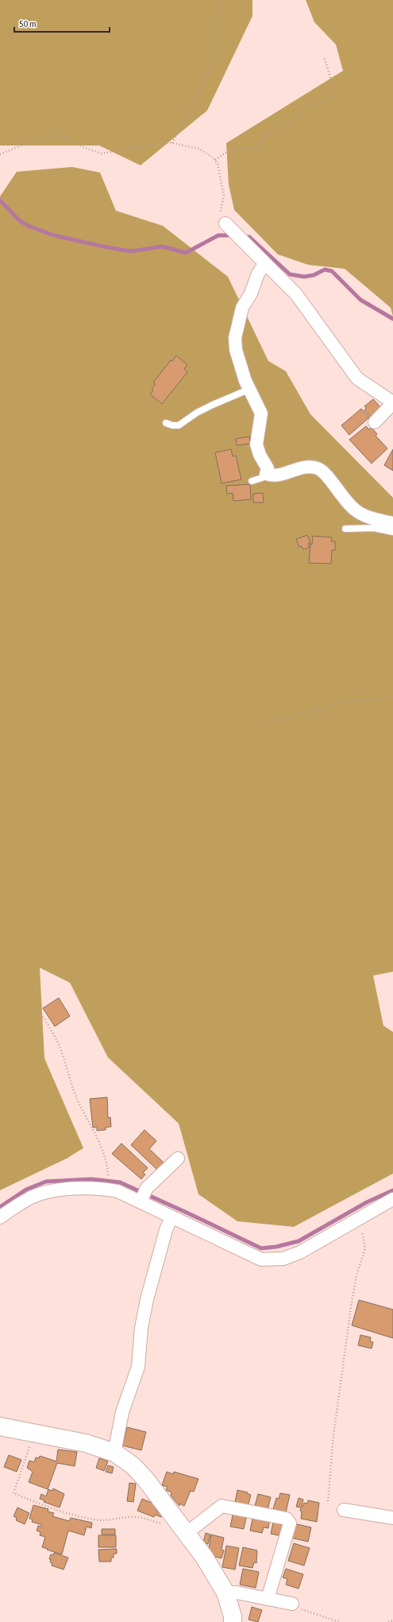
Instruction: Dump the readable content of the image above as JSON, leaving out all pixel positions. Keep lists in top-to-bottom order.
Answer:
{
  "scale_bar": "50 m"
}
